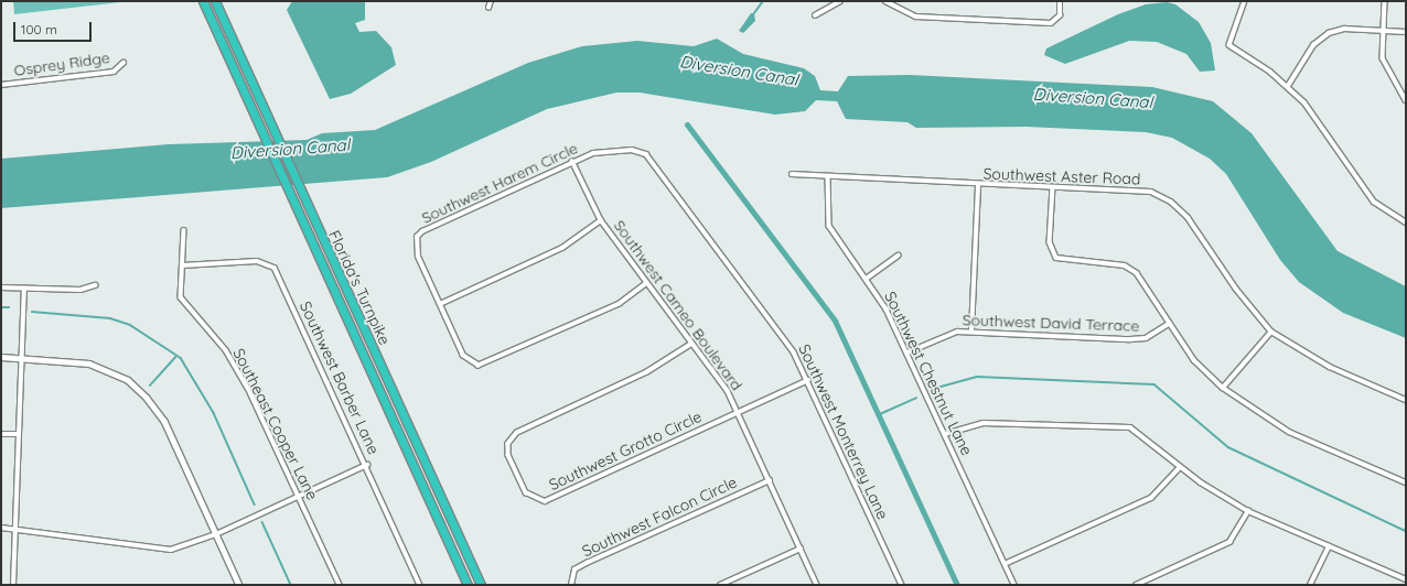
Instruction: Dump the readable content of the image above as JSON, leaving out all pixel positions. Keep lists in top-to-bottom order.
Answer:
{
  "streets": {
    "highway": ["Florida's Turnpike"],
    "street": [
      "Osprey Ridge",
      "Southwest Aster Road",
      "Southwest Harem Circle",
      "Southwest Cameo Boulevard",
      "Southwest David Terrace",
      "Southwest Chestnut Lane",
      "Southwest Barber Lane",
      "Southeast Cooper Lane",
      "Southwest Monterrey Lane",
      "Southwest Grotto Circle",
      "Southwest Falcon Circle"
    ]
  },
  "crossings": [
    ["Southwest Aster Road", "Southwest Chestnut Lane"],
    ["Southwest Harem Circle", "Southwest Cameo Boulevard"],
    ["Southwest Harem Circle", "Southwest Monterrey Lane"],
    ["Southwest Cameo Boulevard", "Southwest Grotto Circle"],
    ["Southwest Cameo Boulevard", "Southwest Falcon Circle"],
    ["Southwest David Terrace", "Southwest Chestnut Lane"],
    ["Southwest Barber Lane", "Southeast Cooper Lane"],
    ["Southwest Monterrey Lane", "Southwest Grotto Circle"]
  ],
  "water": ["Diversion Canal"],
  "scale_bar": "100 m"
}
